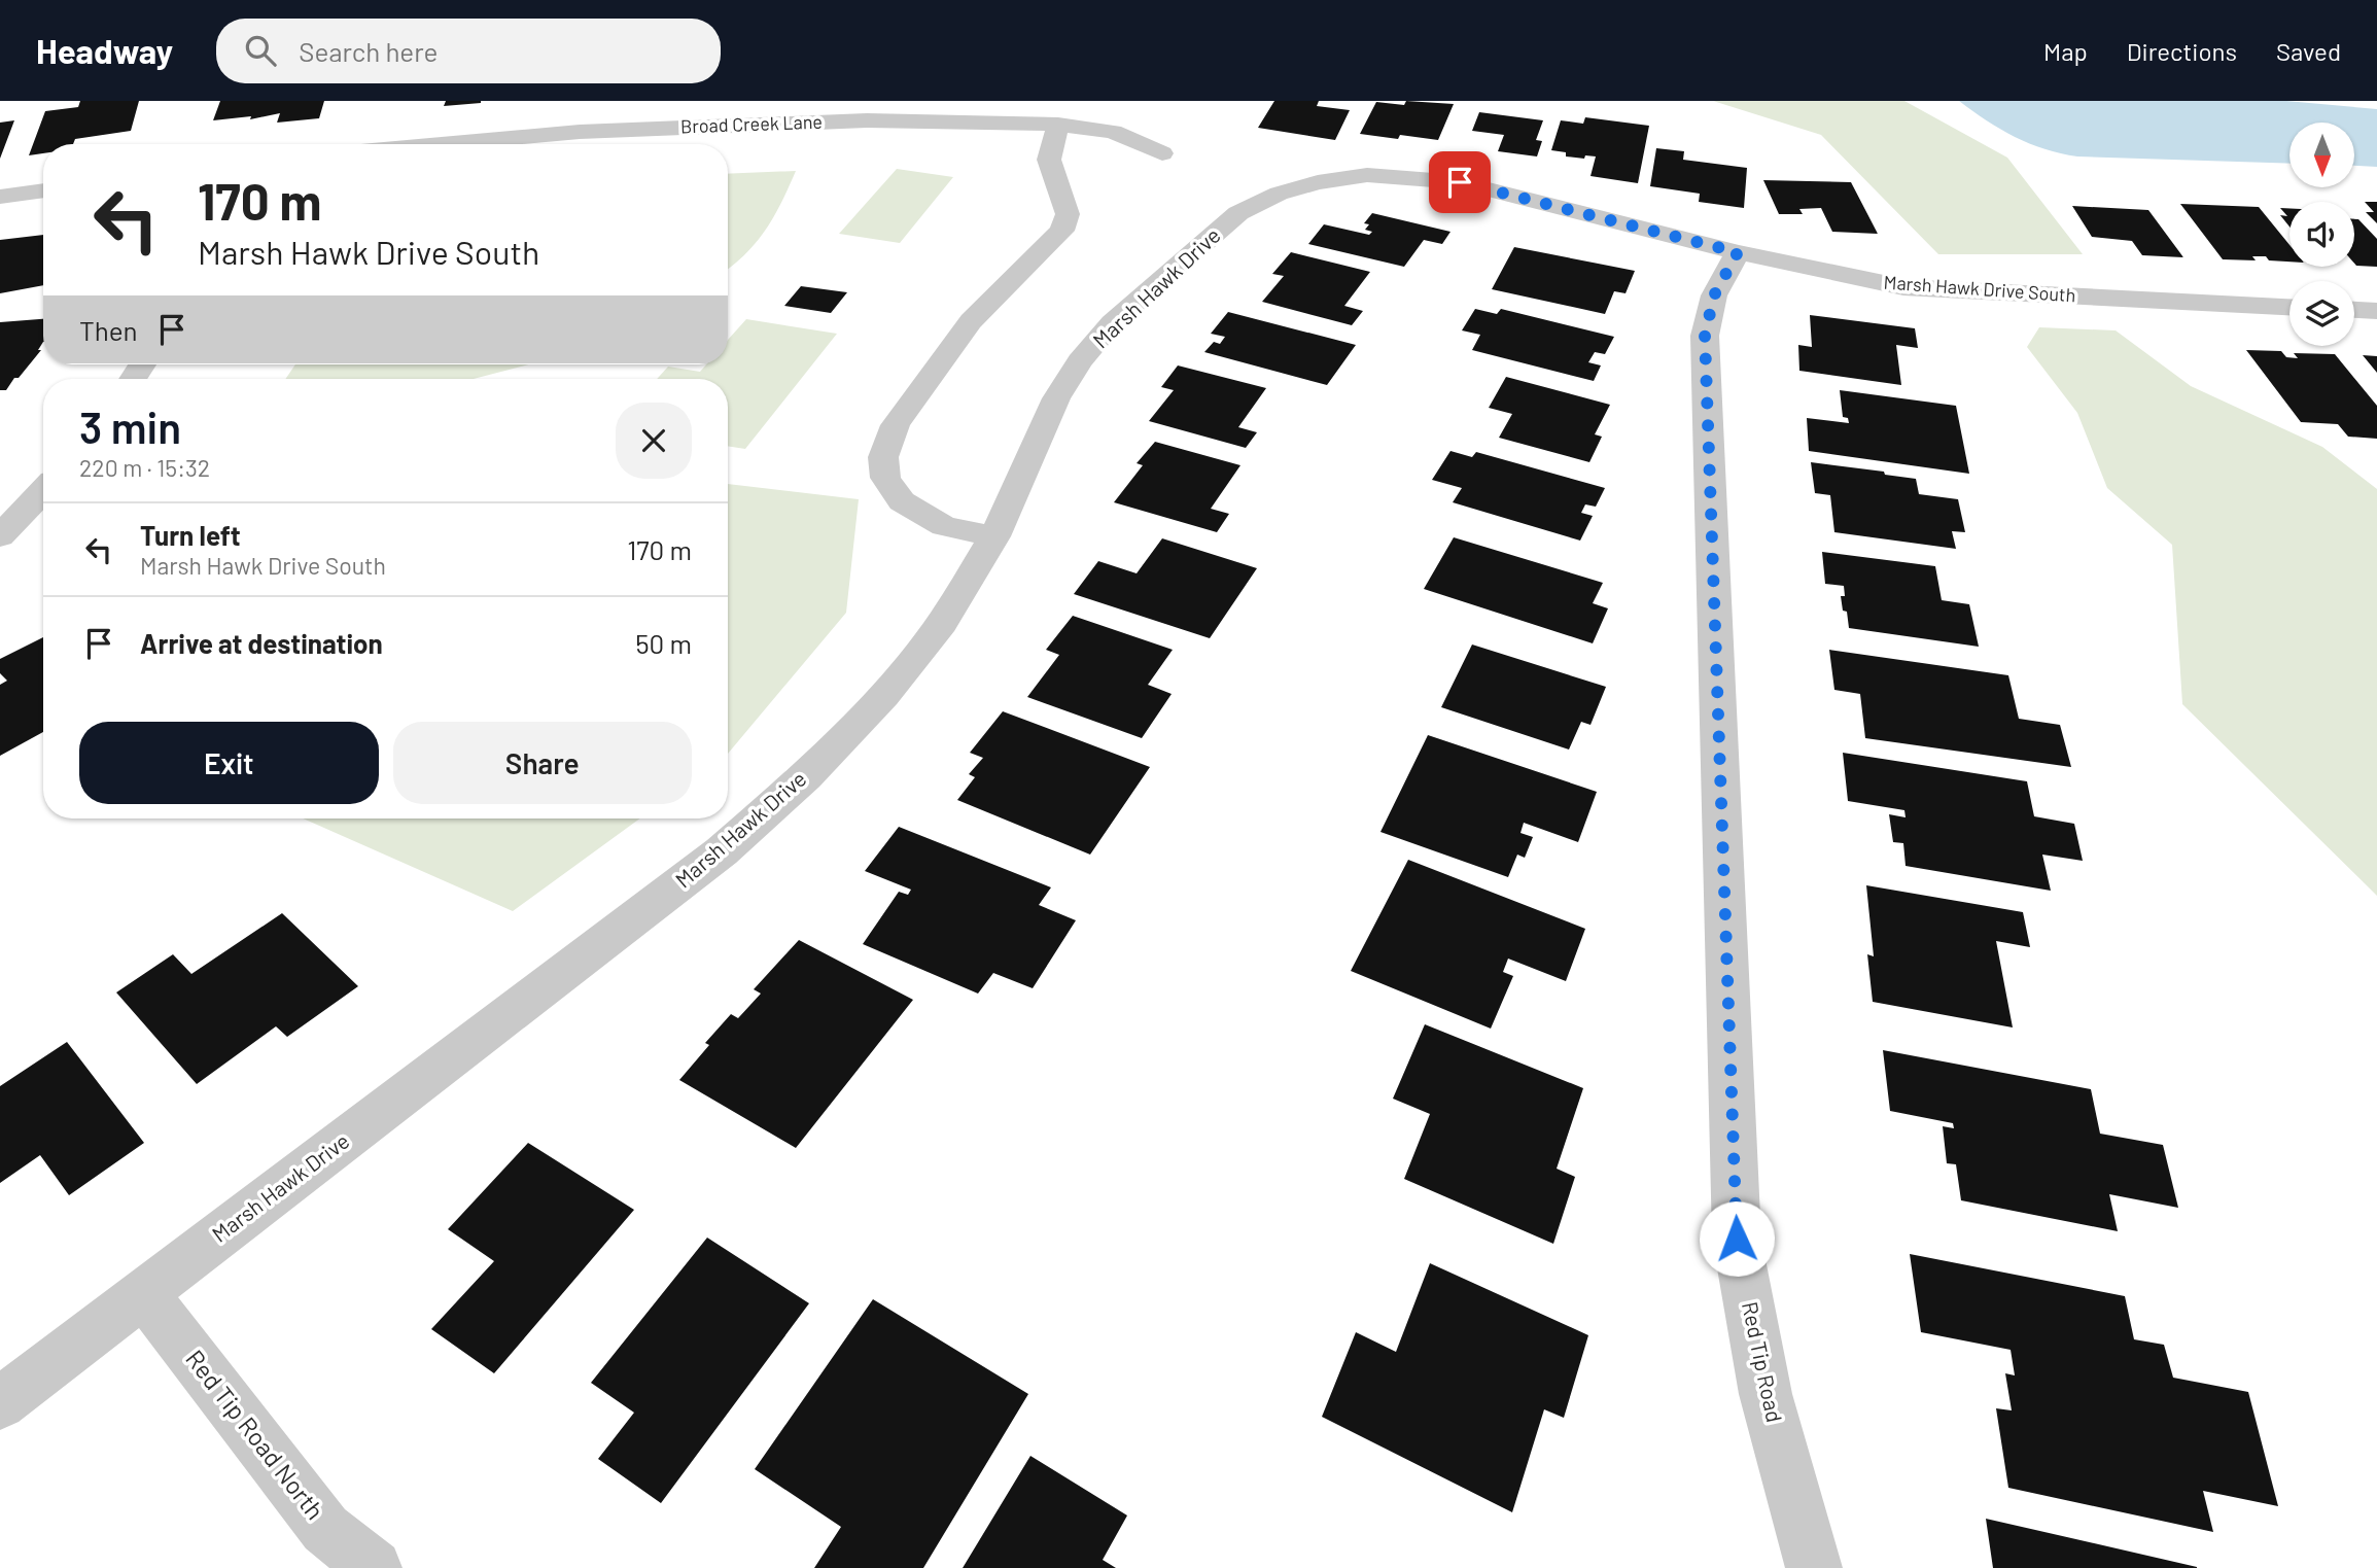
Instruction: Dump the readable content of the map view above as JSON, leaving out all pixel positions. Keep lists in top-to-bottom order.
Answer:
{
  "streets": {
    "street": [
      "Broad Creek Lane",
      "Marsh Hawk Drive",
      "Marsh Hawk Drive South",
      "Red Tip Road",
      "Red Tip Road North"
    ]
  },
  "crossings": [
    ["Marsh Hawk Drive", "Marsh Hawk Drive South"],
    ["Marsh Hawk Drive", "Red Tip Road North"],
    ["Marsh Hawk Drive South", "Red Tip Road"]
  ],
  "north": "bottom",
  "page": {
    "header": "Headway",
    "search": "Search here",
    "nav": ["Map", "Directions", "Saved"],
    "turn": ["170 m", "Marsh Hawk Drive South"],
    "then": "Then",
    "heading": ["3 min", "220 m · 15:32"],
    "list": [
      {
        "name": "Turn left",
        "note": "Marsh Hawk Drive South",
        "value": "170 m"
      },
      {
        "name": "Arrive at destination",
        "value": "50 m"
      }
    ],
    "buttons": ["Exit", "Share"]
  }
}
